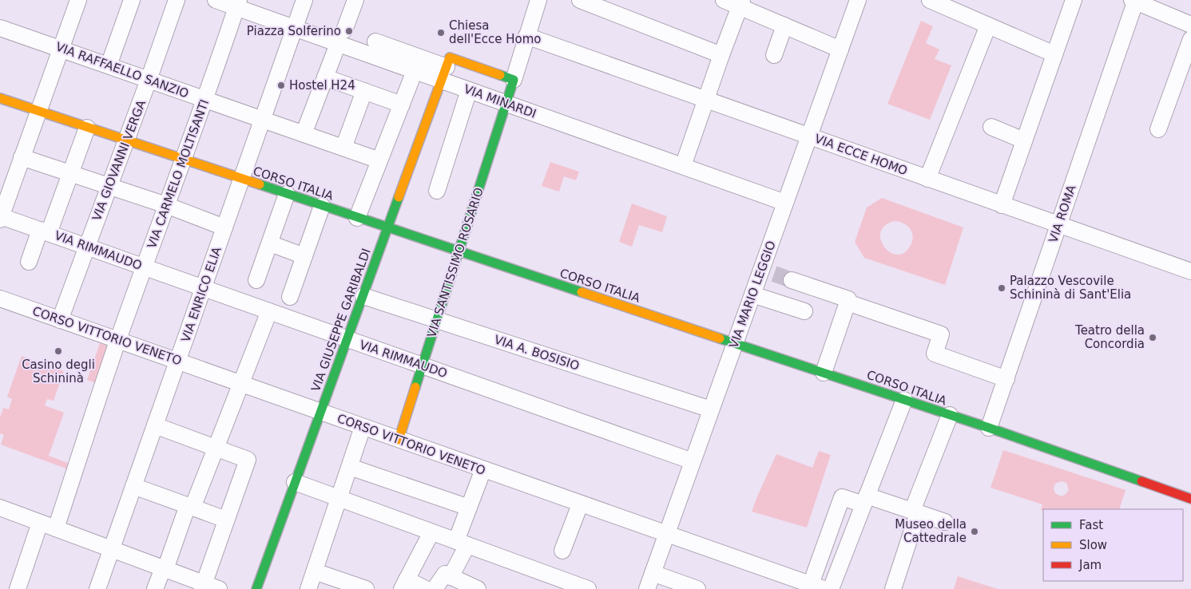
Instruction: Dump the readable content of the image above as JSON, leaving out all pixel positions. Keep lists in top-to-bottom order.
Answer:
{
  "streets": {
    "street": [
      "VIA RAFFAELLO SANZIO",
      "VIA MINARDI",
      "VIA ECCE HOMO",
      "VIA GIOVANNI VERGA",
      "VIA CARMELO MOLTISANTI",
      "CORSO ITALIA",
      "VIA ROMA",
      "VIA RIMMAUDO",
      "VIA SANTISSIMO ROSARIO",
      "VIA ENRICO ELIA",
      "VIA MARIO LEGGIO",
      "VIA GIUSEPPE GARIBALDI",
      "CORSO VITTORIO VENETO",
      "VIA A. BOSISIO"
    ]
  },
  "crossings": [
    ["VIA RAFFAELLO SANZIO", "VIA GIOVANNI VERGA"],
    ["VIA RAFFAELLO SANZIO", "VIA CARMELO MOLTISANTI"],
    ["VIA RAFFAELLO SANZIO", "VIA ENRICO ELIA"],
    ["VIA MINARDI", "VIA CARMELO MOLTISANTI"],
    ["VIA MINARDI", "VIA SANTISSIMO ROSARIO"],
    ["VIA MINARDI", "VIA ENRICO ELIA"],
    ["VIA MINARDI", "VIA MARIO LEGGIO"],
    ["VIA MINARDI", "VIA GIUSEPPE GARIBALDI"],
    ["VIA ECCE HOMO", "VIA ROMA"],
    ["VIA ECCE HOMO", "VIA MARIO LEGGIO"],
    ["VIA GIOVANNI VERGA", "CORSO ITALIA"],
    ["VIA GIOVANNI VERGA", "VIA RIMMAUDO"],
    ["VIA GIOVANNI VERGA", "CORSO VITTORIO VENETO"],
    ["VIA CARMELO MOLTISANTI", "CORSO ITALIA"],
    ["VIA CARMELO MOLTISANTI", "VIA RIMMAUDO"],
    ["VIA CARMELO MOLTISANTI", "CORSO VITTORIO VENETO"],
    ["CORSO ITALIA", "VIA ROMA"],
    ["CORSO ITALIA", "VIA SANTISSIMO ROSARIO"],
    ["CORSO ITALIA", "VIA ENRICO ELIA"],
    ["CORSO ITALIA", "VIA MARIO LEGGIO"],
    ["CORSO ITALIA", "VIA GIUSEPPE GARIBALDI"],
    ["VIA RIMMAUDO", "VIA SANTISSIMO ROSARIO"],
    ["VIA RIMMAUDO", "VIA ENRICO ELIA"],
    ["VIA RIMMAUDO", "VIA MARIO LEGGIO"],
    ["VIA RIMMAUDO", "VIA GIUSEPPE GARIBALDI"],
    ["VIA SANTISSIMO ROSARIO", "CORSO VITTORIO VENETO"],
    ["VIA SANTISSIMO ROSARIO", "VIA A. BOSISIO"],
    ["VIA ENRICO ELIA", "CORSO VITTORIO VENETO"],
    ["VIA MARIO LEGGIO", "CORSO VITTORIO VENETO"],
    ["VIA MARIO LEGGIO", "VIA A. BOSISIO"],
    ["VIA GIUSEPPE GARIBALDI", "CORSO VITTORIO VENETO"],
    ["VIA GIUSEPPE GARIBALDI", "VIA A. BOSISIO"]
  ],
  "places": [
    "Piazza Solferino",
    "Chiesa dell'Ecce Homo",
    "Hostel H24",
    "Palazzo Vescovile Schininà di Sant'Elia",
    "Teatro della Concordia",
    "Casino degli Schininà",
    "Museo della Cattedrale"
  ],
  "legend": ["Fast", "Slow", "Jam"]
}
